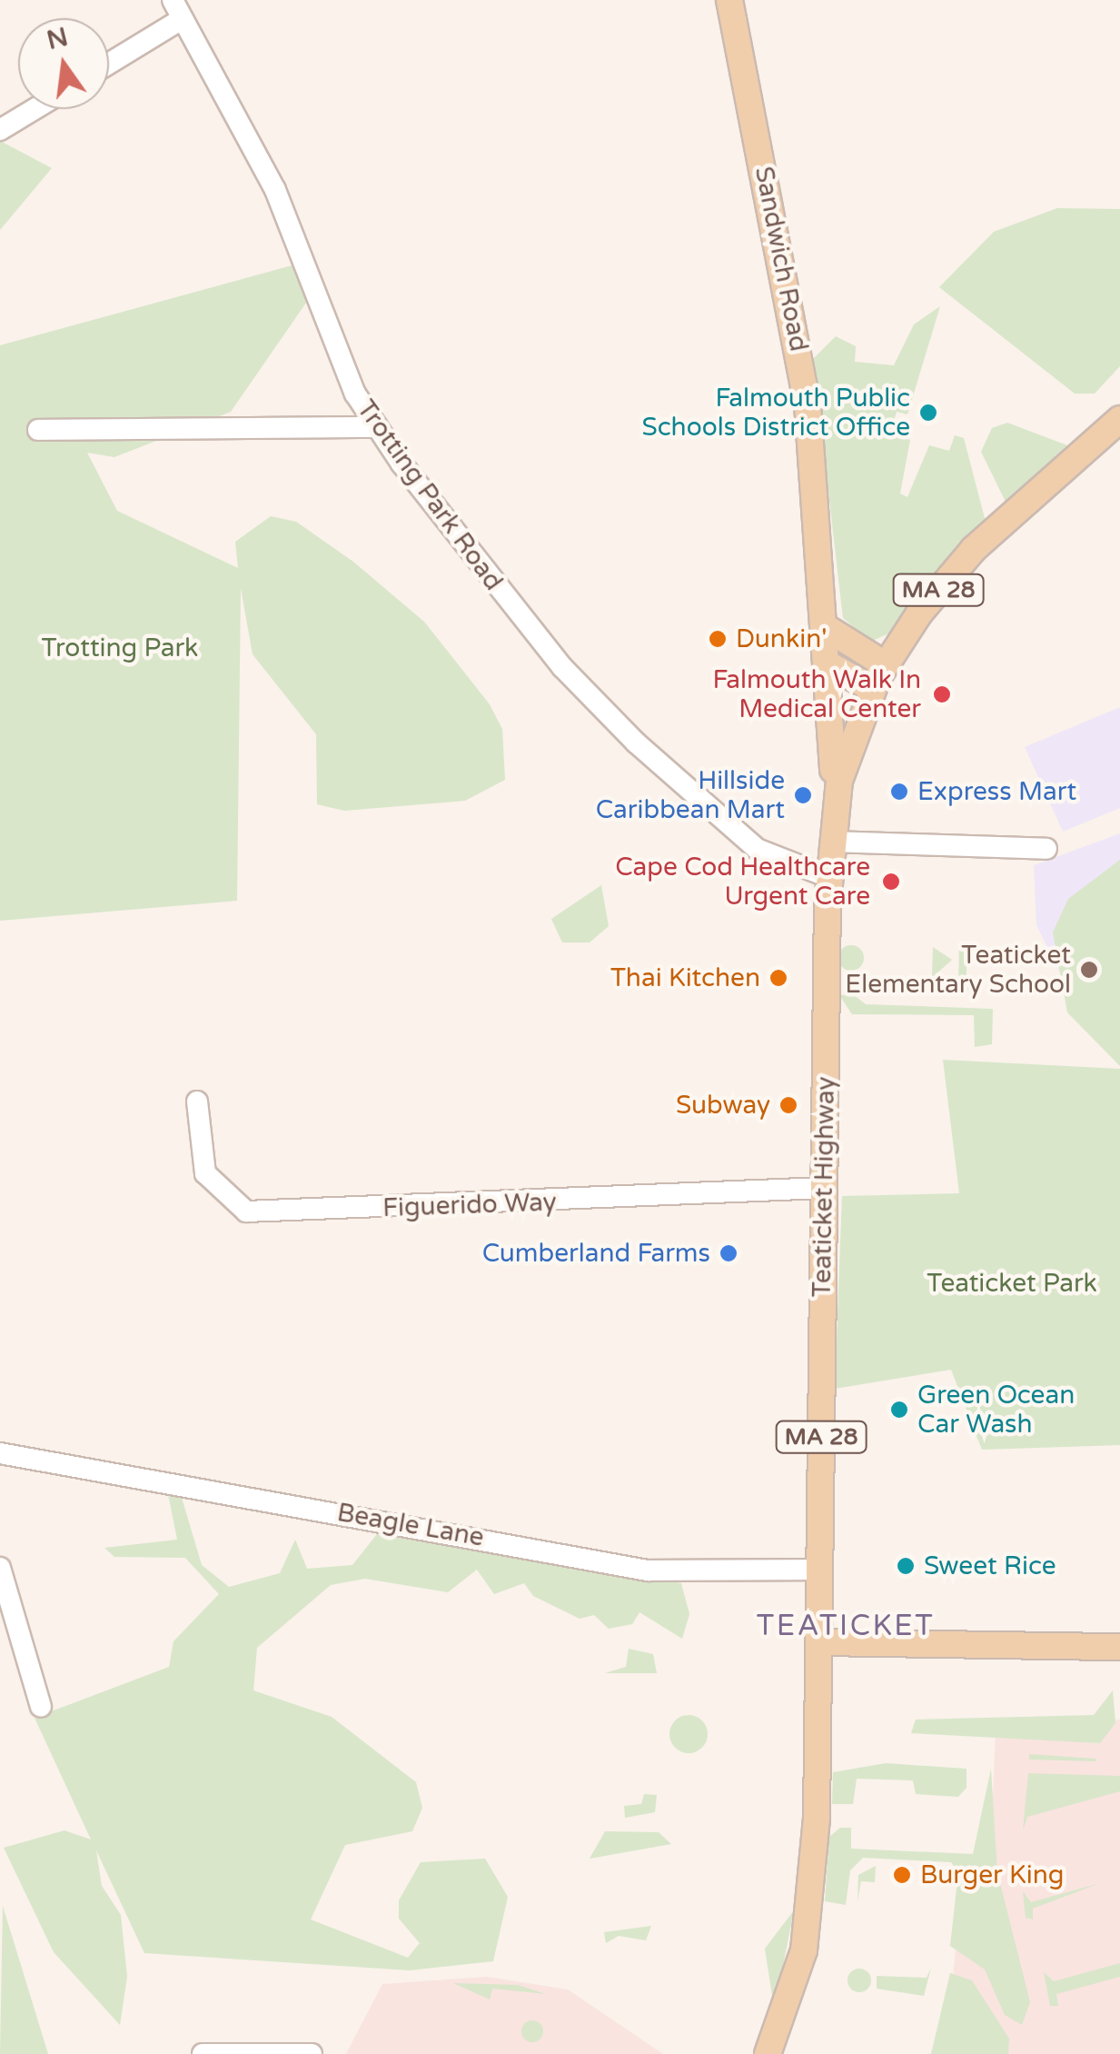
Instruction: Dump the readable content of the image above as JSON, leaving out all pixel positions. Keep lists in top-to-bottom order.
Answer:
{
  "streets": {
    "main road": ["Sandwich Road", "MA 28", "Teaticket Highway"],
    "street": ["Trotting Park Road", "Figuerido Way", "Beagle Lane"]
  },
  "crossings": [
    ["Sandwich Road", "Teaticket Highway"],
    ["Trotting Park Road", "Teaticket Highway"],
    ["Teaticket Highway", "Figuerido Way"],
    ["Teaticket Highway", "Beagle Lane"]
  ],
  "districts": ["TEATICKET"],
  "parks": ["Trotting Park", "Teaticket Park"],
  "places": [
    "Falmouth Public Schools District Office",
    "Dunkin'",
    "Falmouth Walk In Medical Center",
    "Express Mart",
    "Hillside Caribbean Mart",
    "Cape Cod Healthcare Urgent Care",
    "Teaticket Elementary School",
    "Thai Kitchen",
    "Subway",
    "Cumberland Farms",
    "Green Ocean Car Wash",
    "Sweet Rice",
    "Burger King"
  ],
  "north": "top"
}
